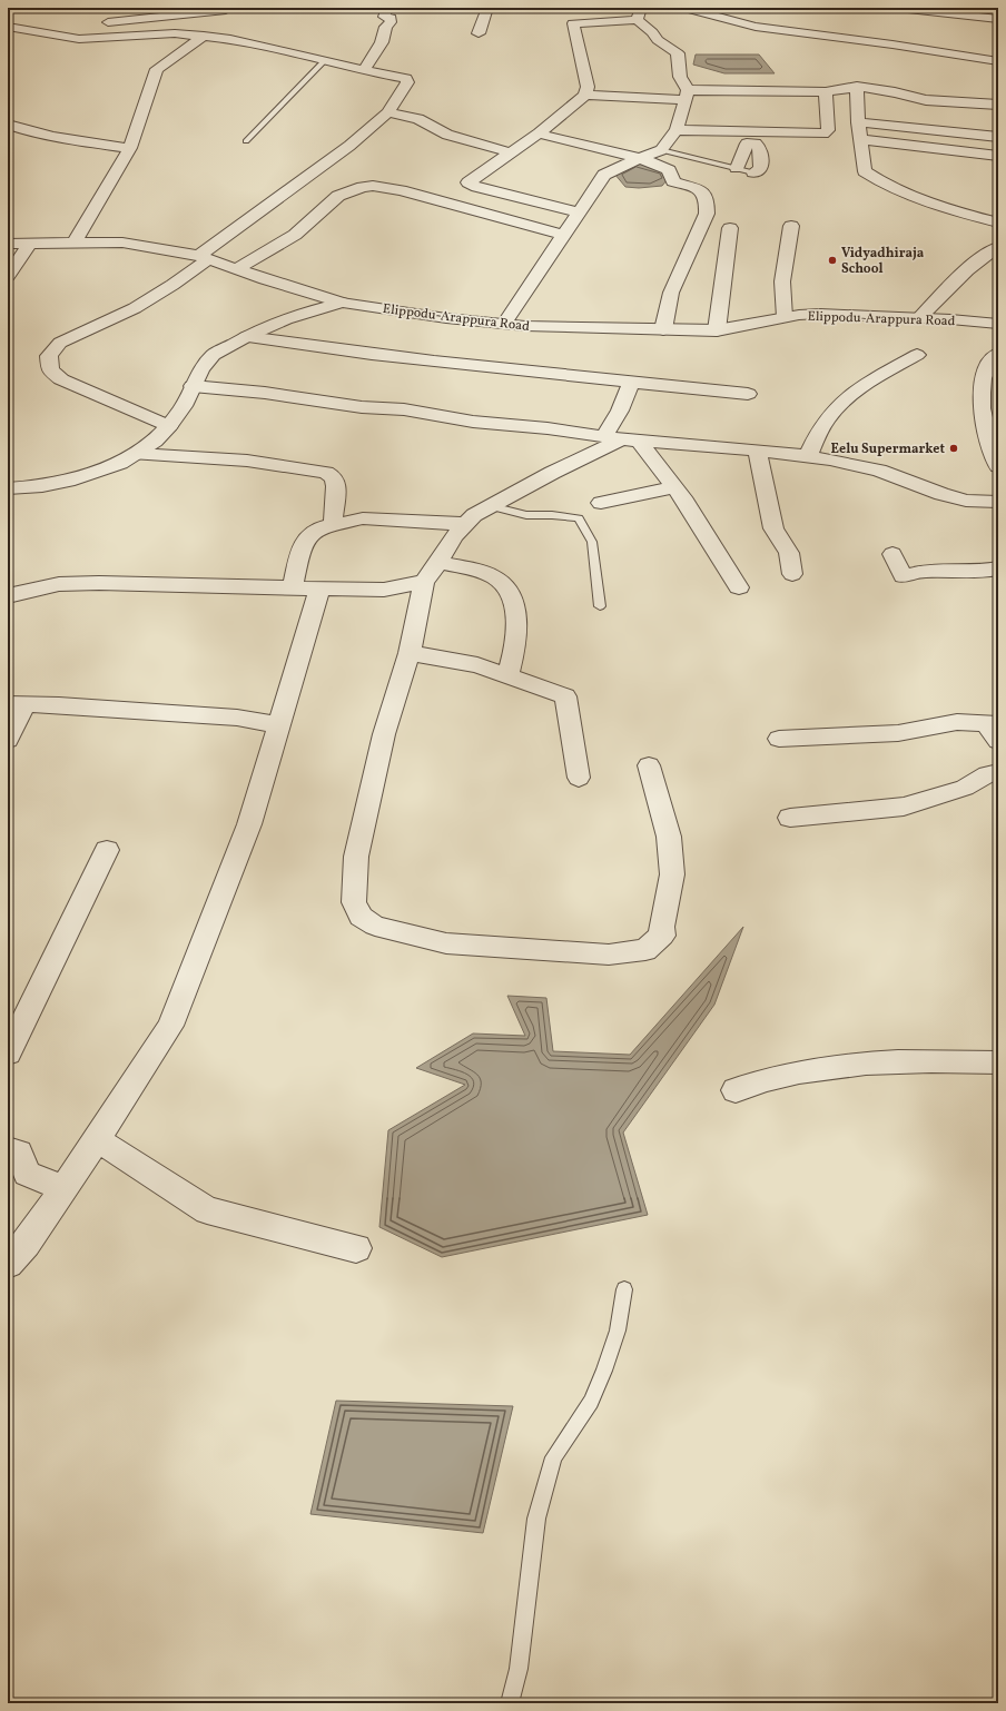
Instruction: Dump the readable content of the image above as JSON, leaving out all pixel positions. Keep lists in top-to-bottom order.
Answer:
{
  "streets": {
    "street": ["Elippodu-Arappura Road"]
  },
  "places": ["Vidyadhiraja School", "Eelu Supermarket"]
}
